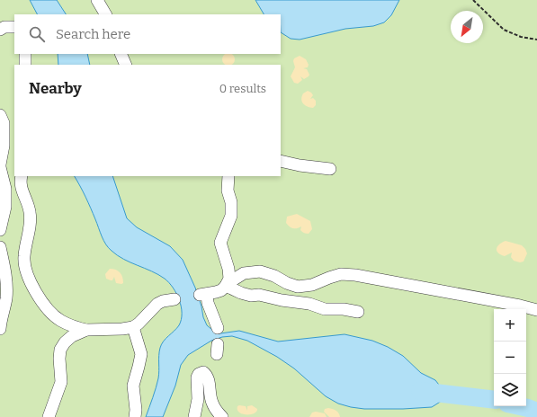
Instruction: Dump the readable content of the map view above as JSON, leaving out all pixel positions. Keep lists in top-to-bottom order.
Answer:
{
  "north": "bottom left",
  "page": {
    "search": "Search here",
    "heading": ["Nearby", "0 results"],
    "map_buttons": ["+", "−"]
  }
}
